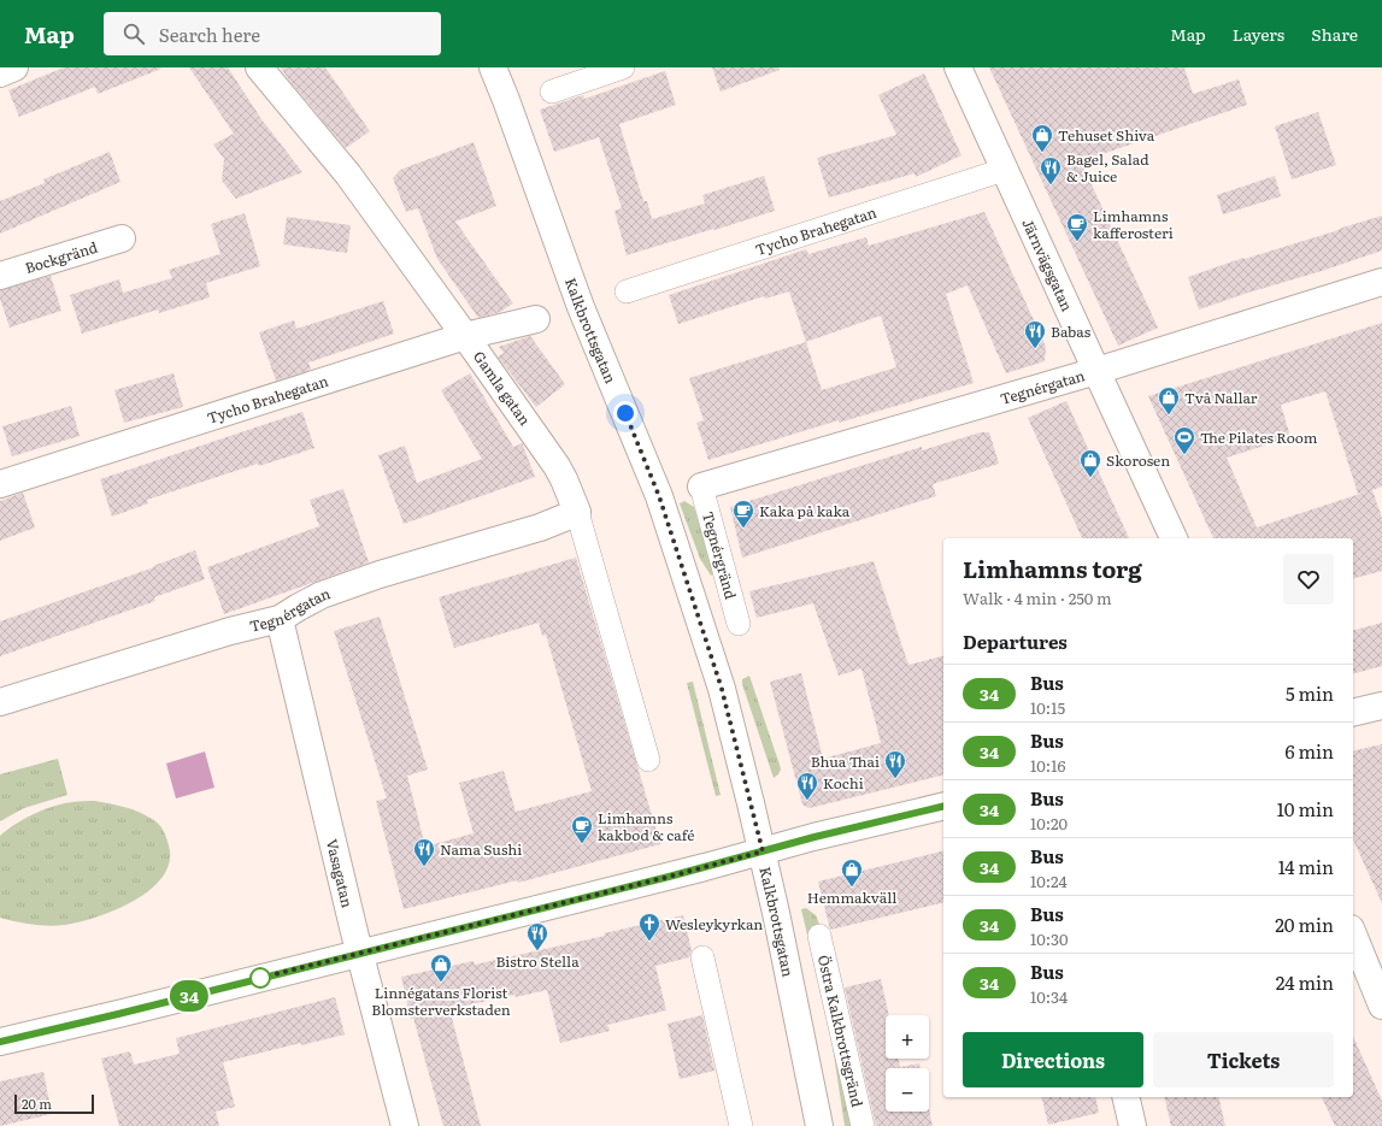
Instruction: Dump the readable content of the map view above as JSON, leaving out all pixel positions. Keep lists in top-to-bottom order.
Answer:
{
  "streets": {
    "street": [
      "Tycho Brahegatan",
      "Bockgränd",
      "Järnvägsgatan",
      "Kalkbrottsgatan",
      "Tegnérgatan",
      "Gamla gatan",
      "Tegnérgränd",
      "Vasagatan",
      "Östra Kalkbrottsgränd"
    ]
  },
  "crossings": [
    ["Tycho Brahegatan", "Järnvägsgatan"],
    ["Tycho Brahegatan", "Gamla gatan"],
    ["Järnvägsgatan", "Tegnérgatan"],
    ["Tegnérgatan", "Gamla gatan"],
    ["Tegnérgatan", "Tegnérgränd"],
    ["Tegnérgatan", "Vasagatan"]
  ],
  "places": {
    "shop": [
      "Tehuset Shiva",
      "Två Nallar",
      "Skorosen",
      "Hemmakväll",
      "Linnégatans Florist Blomsterverkstaden"
    ],
    "restaurant": [
      "Bagel, Salad & Juice",
      "Babas",
      "Bhua Thai",
      "Kochi",
      "Nama Sushi",
      "Bistro Stella"
    ],
    "cafe": ["Limhamns kafferosteri", "Kaka på kaka", "Limhamns kakbod & café"],
    "sports": ["The Pilates Room"],
    "church": ["Wesleykyrkan"]
  },
  "lines": ["bus line 34"],
  "scale_bar": "20 m",
  "page": {
    "header": "Map",
    "search": "Search here",
    "nav": ["Map", "Layers", "Share"],
    "on_map": "34",
    "heading": [
      ["Limhamns torg", "Walk · 4 min · 250 m"],
      "Departures"
    ],
    "list": [
      {
        "mark": "34",
        "name": "Bus",
        "note": "10:15",
        "value": "5 min"
      },
      {
        "mark": "34",
        "name": "Bus",
        "note": "10:16",
        "value": "6 min"
      },
      {
        "mark": "34",
        "name": "Bus",
        "note": "10:20",
        "value": "10 min"
      },
      {
        "mark": "34",
        "name": "Bus",
        "note": "10:24",
        "value": "14 min"
      },
      {
        "mark": "34",
        "name": "Bus",
        "note": "10:30",
        "value": "20 min"
      },
      {
        "mark": "34",
        "name": "Bus",
        "note": "10:34",
        "value": "24 min"
      }
    ],
    "map_buttons": ["+", "−"],
    "buttons": ["Directions", "Tickets"],
    "scale": "20 m"
  }
}
